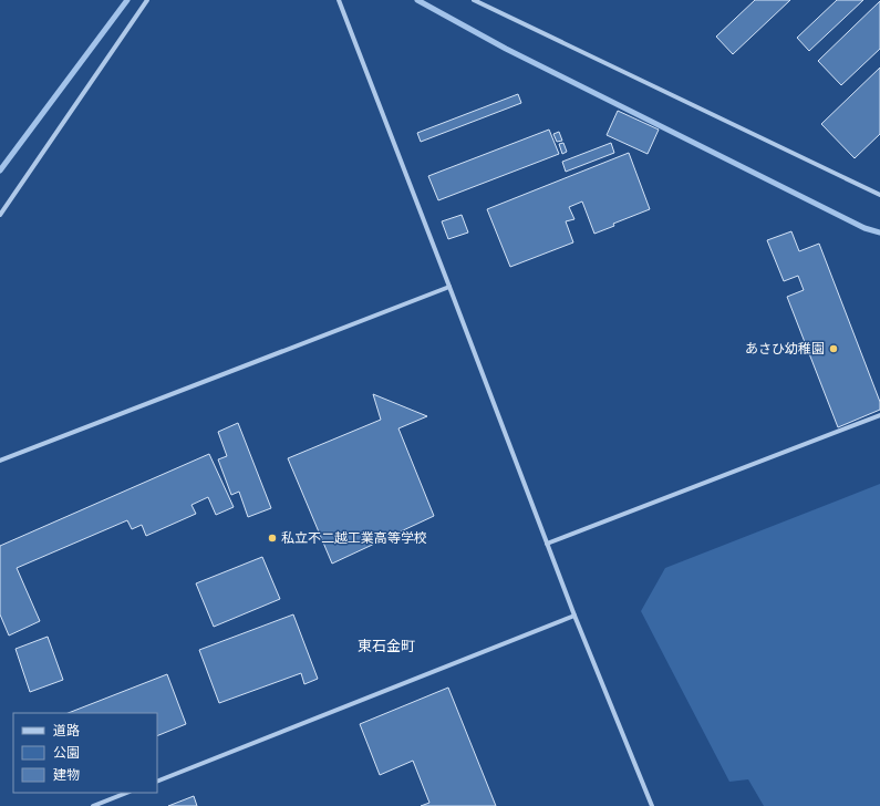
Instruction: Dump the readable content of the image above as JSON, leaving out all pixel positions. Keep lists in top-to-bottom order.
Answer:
{
  "districts": ["東石金町"],
  "places": ["あさひ幼稚園", "私立不二越工業高等学校"],
  "legend": ["道路", "公園", "建物"]
}
